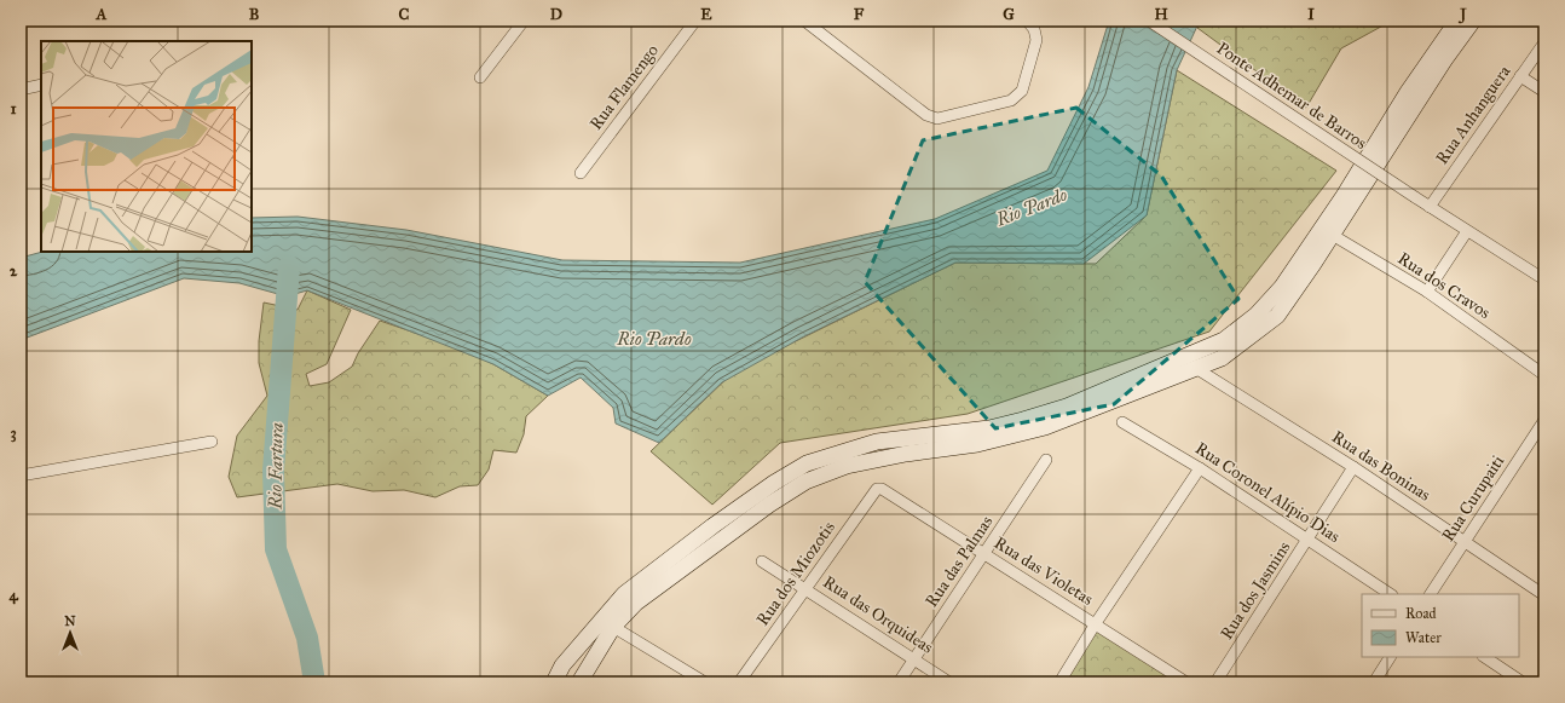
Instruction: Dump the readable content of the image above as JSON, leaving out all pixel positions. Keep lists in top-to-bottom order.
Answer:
{
  "streets": {
    "street": [
      "Rua Flamengo",
      "Ponte Adhemar de Barros",
      "Rua Anhanguera",
      "Rua dos Cravos",
      "Rua das Boninas",
      "Rua Coronel Alípio Dias",
      "Rua Curupaiti",
      "Rua das Palmas",
      "Rua das Violetas",
      "Rua dos Miozotis",
      "Rua dos Jasmins",
      "Rua das Orquideas"
    ]
  },
  "crossings": [
    ["Ponte Adhemar de Barros", "Rua Anhanguera"],
    ["Rua das Boninas", "Rua Curupaiti"],
    ["Rua das Boninas", "Rua dos Jasmins"],
    ["Rua Coronel Alípio Dias", "Rua dos Jasmins"],
    ["Rua das Palmas", "Rua das Violetas"],
    ["Rua das Palmas", "Rua das Orquideas"],
    ["Rua das Violetas", "Rua dos Miozotis"],
    ["Rua dos Miozotis", "Rua das Orquideas"]
  ],
  "water": ["Rio Pardo", "Rio Fartura"],
  "legend": ["Road", "Water"],
  "north": "top",
  "grid": {
    "columns": [
      "A",
      "B",
      "C",
      "D",
      "E",
      "F",
      "G",
      "H",
      "I",
      "J"
    ],
    "rows": [
      "1",
      "2",
      "3",
      "4"
    ]
  }
}
